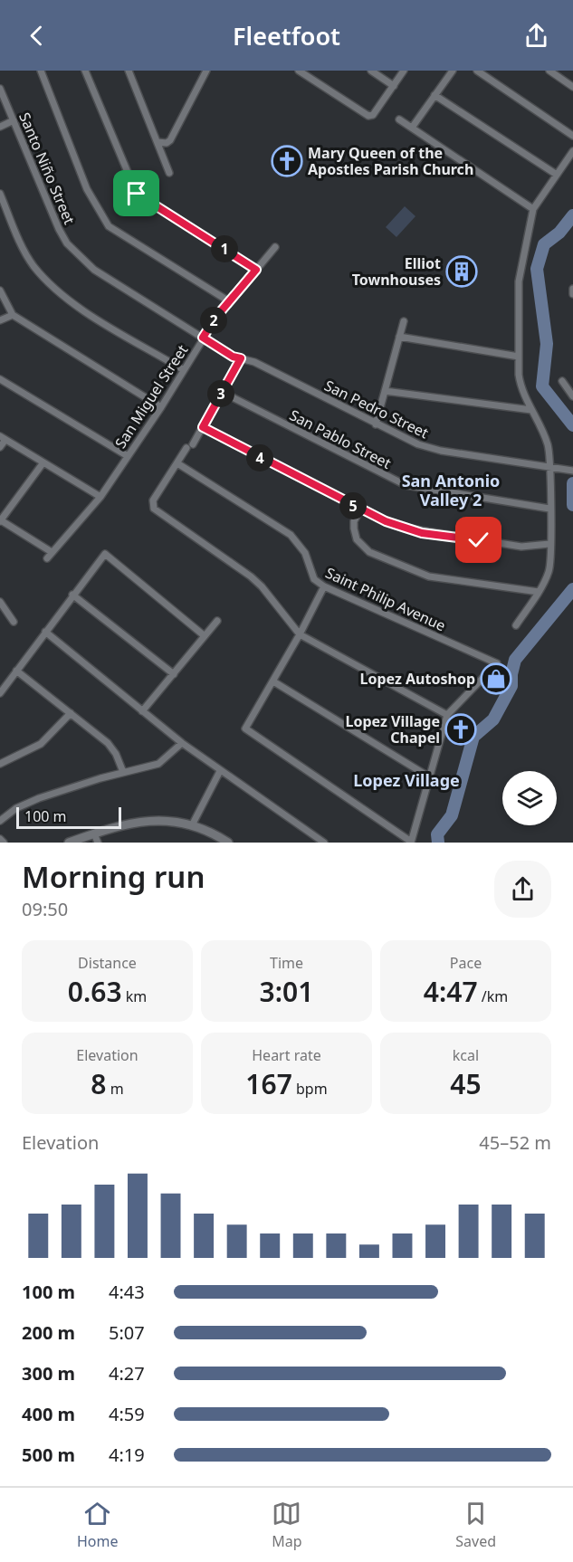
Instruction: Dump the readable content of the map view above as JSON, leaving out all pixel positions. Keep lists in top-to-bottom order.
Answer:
{
  "streets": {
    "street": [
      "Santo Niño Street",
      "San Miguel Street",
      "San Pedro Street",
      "San Pablo Street",
      "Saint Philip Avenue"
    ]
  },
  "crossings": [
    ["Santo Niño Street", "San Miguel Street"],
    ["Santo Niño Street", "San Pedro Street"]
  ],
  "districts": ["San Antonio Valley 2", "Lopez Village"],
  "places": {
    "church": ["Mary Queen of the Apostles Parish Church", "Lopez Village Chapel"],
    "building": ["Elliot Townhouses"],
    "shop": ["Lopez Autoshop"]
  },
  "scale_bar": "100 m",
  "page": {
    "header": "Fleetfoot",
    "pins": [
      "1",
      "2",
      "3",
      "4",
      "5"
    ],
    "scale": "100 m",
    "heading": ["Morning run", "09:50"],
    "stats": [
      ["Distance", "0.63 km"],
      ["Time", "3:01"],
      ["Pace", "4:47 /km"],
      ["Elevation", "8 m"],
      ["Heart rate", "167 bpm"],
      ["kcal", "45"]
    ],
    "chart": ["Elevation", "45–52 m"],
    "list": [
      {
        "name": "100 m",
        "note": "4:43"
      },
      {
        "name": "200 m",
        "note": "5:07"
      },
      {
        "name": "300 m",
        "note": "4:27"
      },
      {
        "name": "400 m",
        "note": "4:59"
      },
      {
        "name": "500 m",
        "note": "4:19"
      }
    ],
    "tabs": ["Home", "Map", "Saved"]
  }
}
